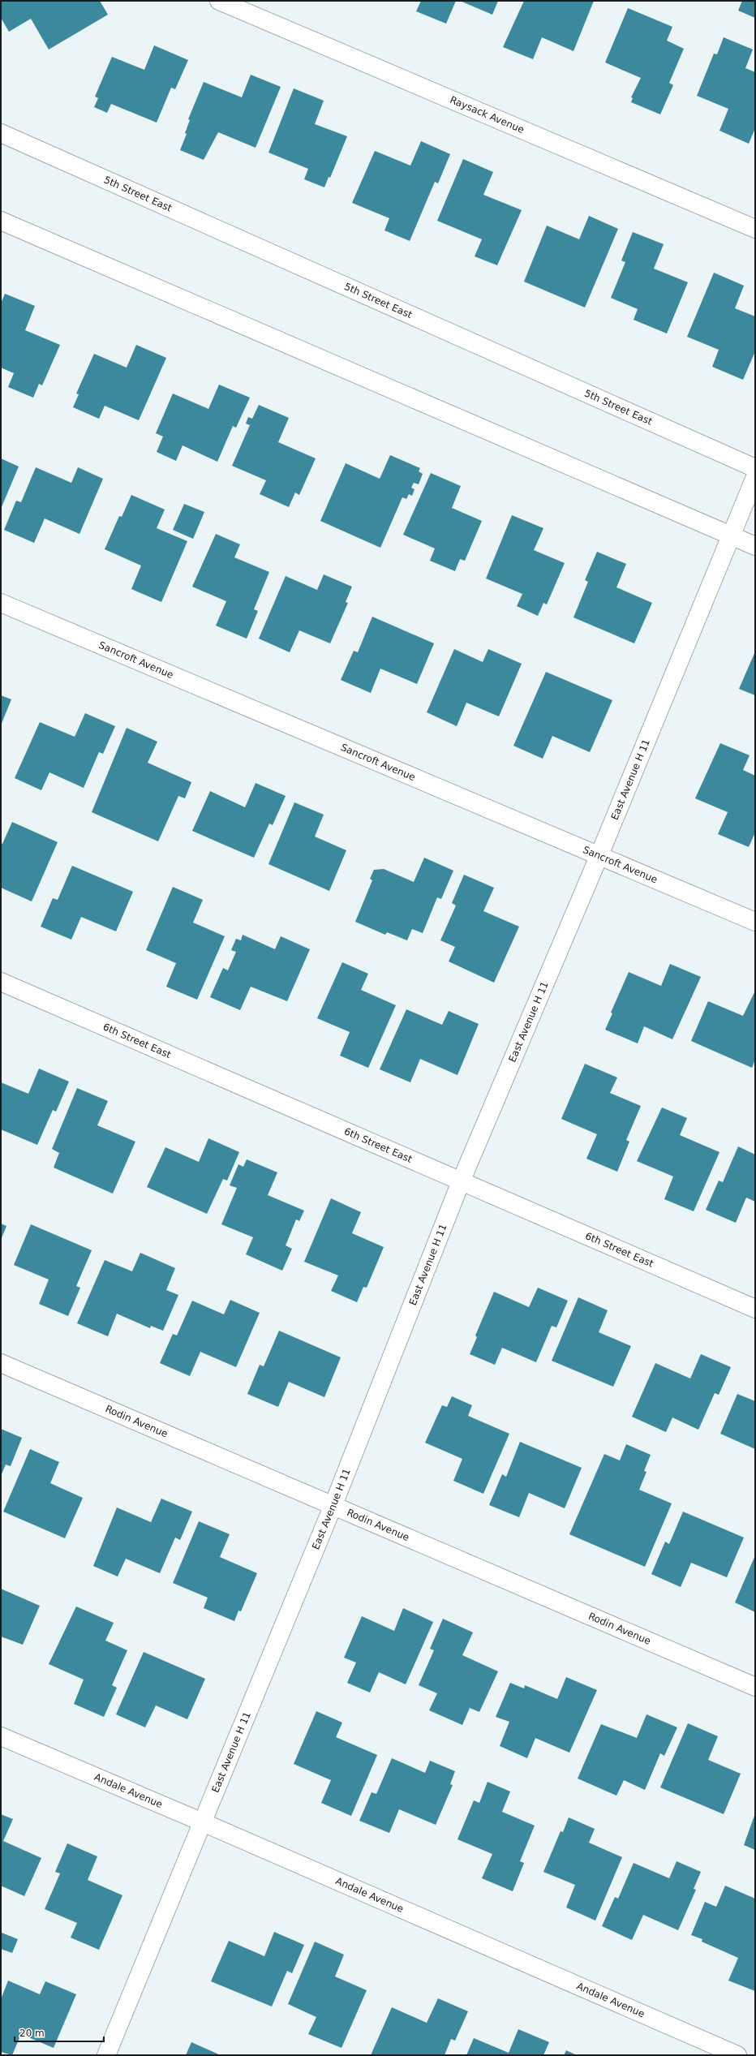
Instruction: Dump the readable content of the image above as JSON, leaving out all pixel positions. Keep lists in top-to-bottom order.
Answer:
{
  "streets": {
    "street": [
      "Raysack Avenue",
      "5th Street East",
      "Sancroft Avenue",
      "East Avenue H 11",
      "6th Street East",
      "Rodin Avenue",
      "Andale Avenue"
    ]
  },
  "crossings": [
    ["Sancroft Avenue", "East Avenue H 11"],
    ["East Avenue H 11", "6th Street East"],
    ["East Avenue H 11", "Rodin Avenue"],
    ["East Avenue H 11", "Andale Avenue"]
  ],
  "scale_bar": "20 m"
}
